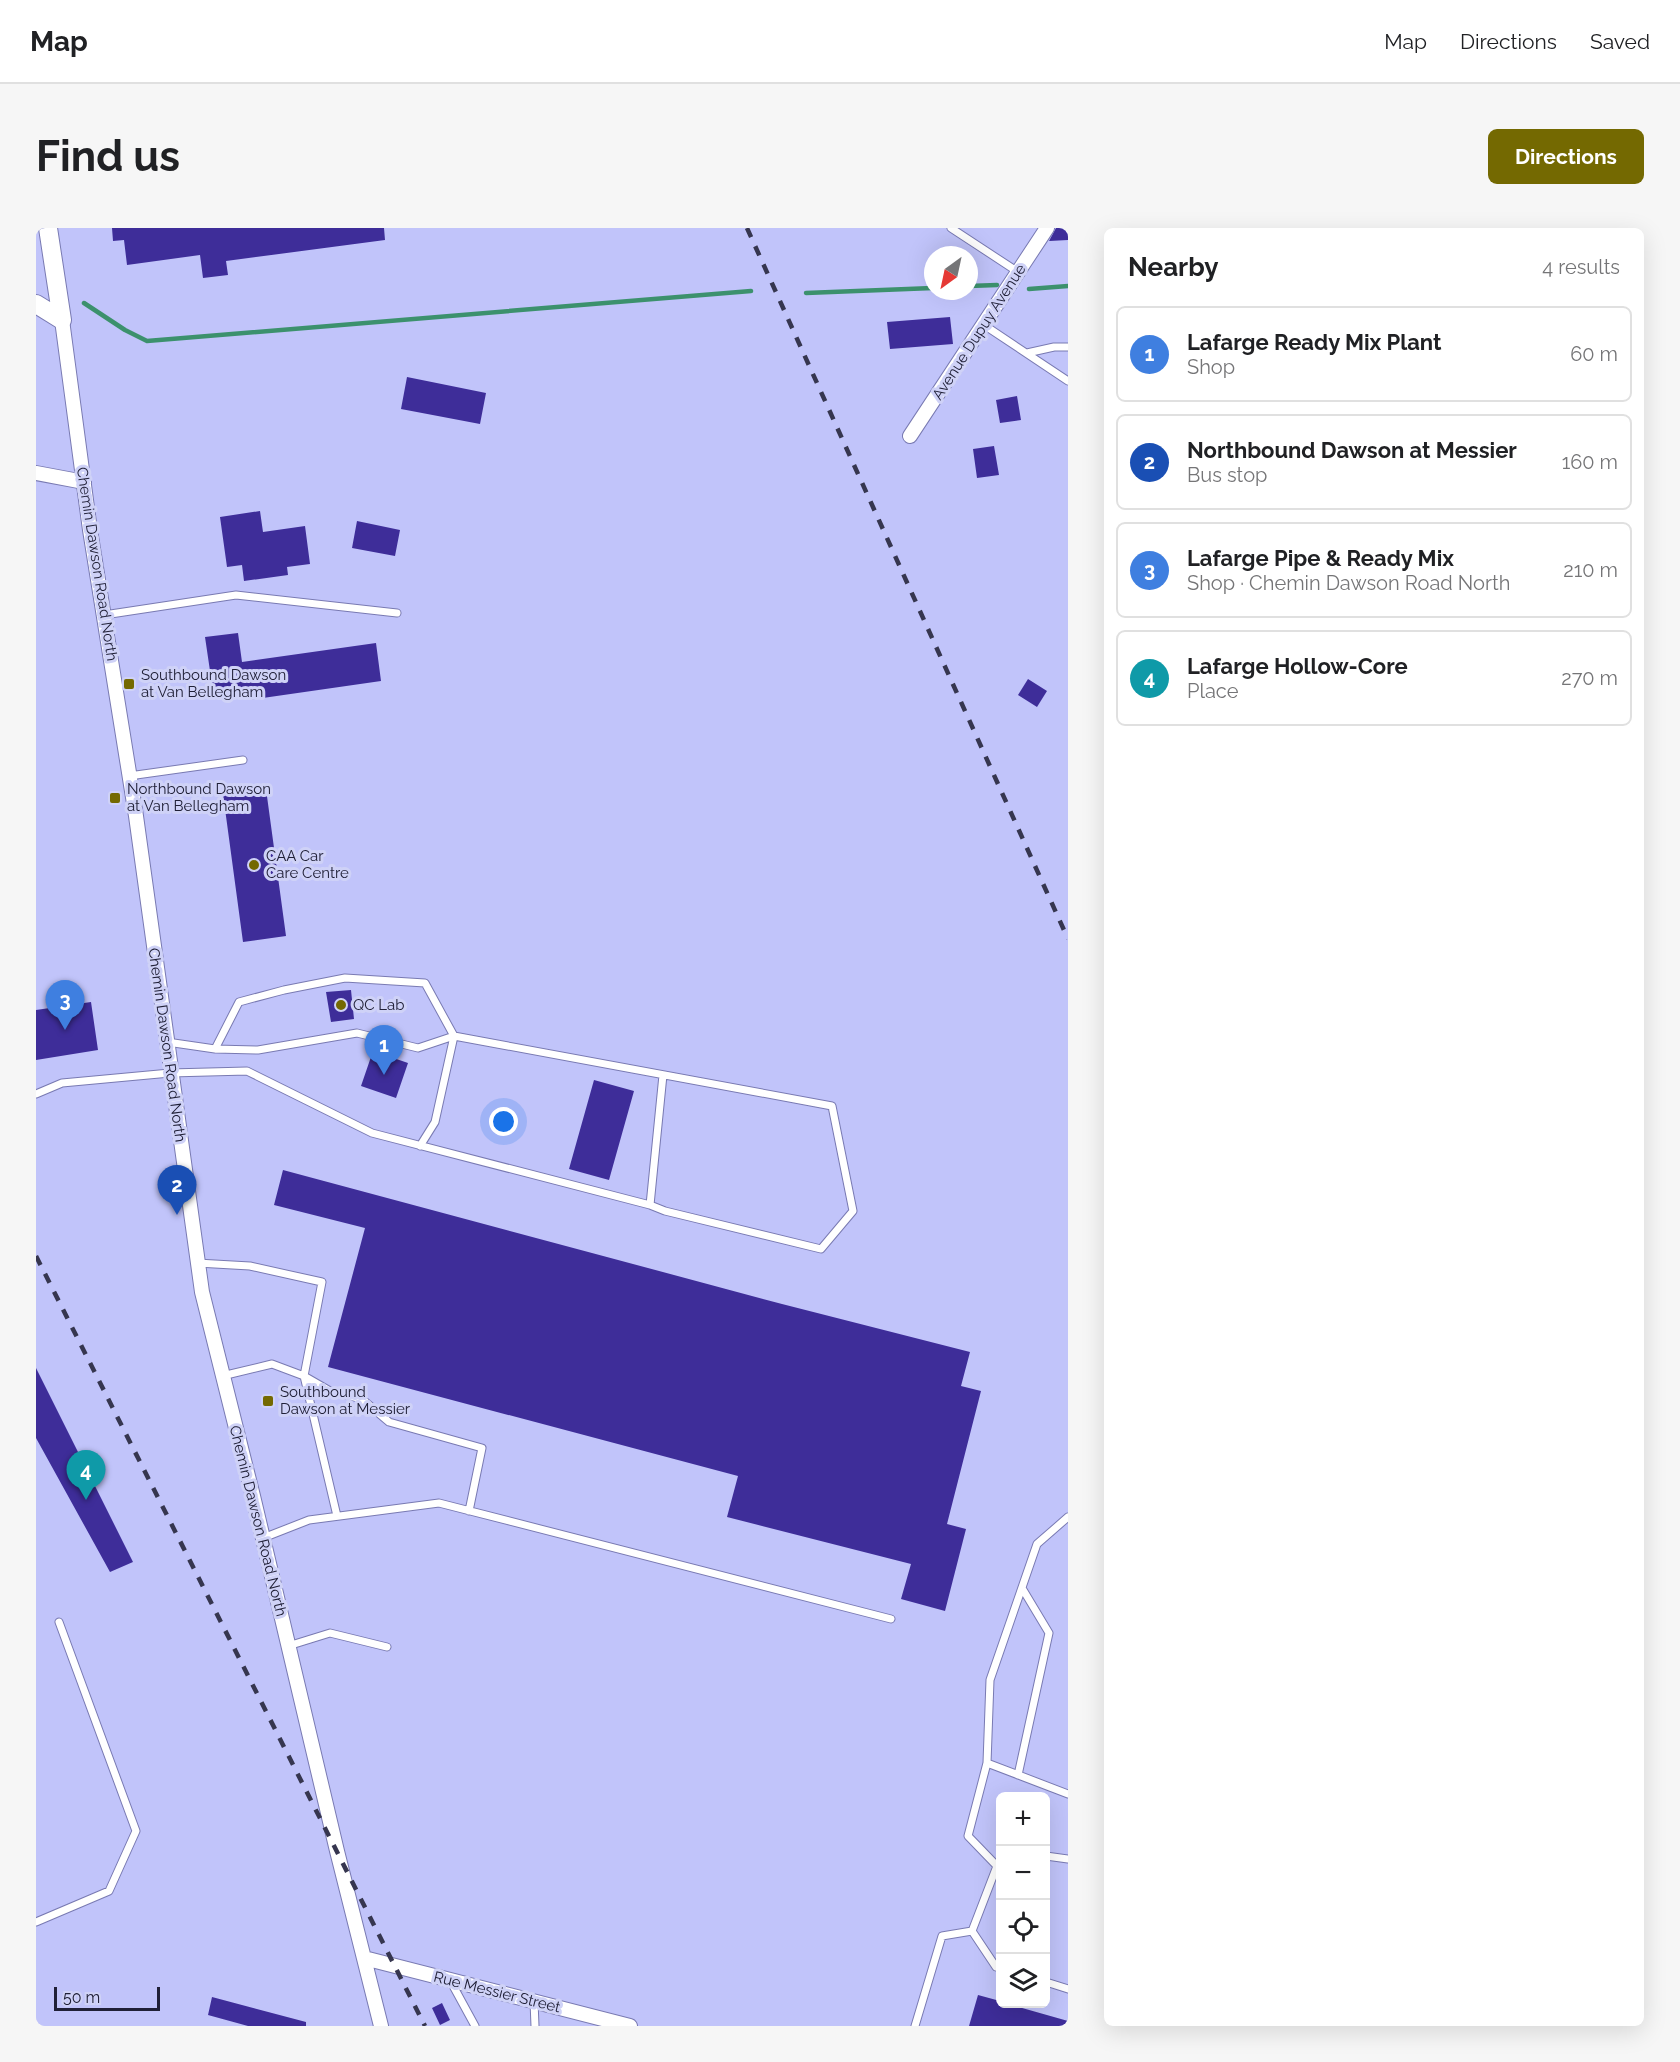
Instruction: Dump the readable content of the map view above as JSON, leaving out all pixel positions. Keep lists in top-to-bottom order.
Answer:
{
  "streets": {
    "street": ["Avenue Dupuy Avenue", "Chemin Dawson Road North", "Rue Messier Street"]
  },
  "crossings": [
    ["Chemin Dawson Road North", "Rue Messier Street"]
  ],
  "places": {
    "transit": ["Southbound Dawson at Van Bellegham", "Northbound Dawson at Van Bellegham", "Southbound Dawson at Messier"],
    "other": ["CAA Car Care Centre", "QC Lab"]
  },
  "scale_bar": "50 m",
  "north": "bottom left",
  "page": {
    "header": "Map",
    "nav": ["Map", "Directions", "Saved"],
    "buttons": "Directions",
    "title": "Find us",
    "heading": ["Nearby", "4 results"],
    "list": [
      {
        "mark": "1",
        "name": "Lafarge Ready Mix Plant",
        "note": "Shop",
        "value": "60 m"
      },
      {
        "mark": "2",
        "name": "Northbound Dawson at Messier",
        "note": "Bus stop",
        "value": "160 m"
      },
      {
        "mark": "3",
        "name": "Lafarge Pipe & Ready Mix",
        "note": "Shop · Chemin Dawson Road North",
        "value": "210 m"
      },
      {
        "mark": "4",
        "name": "Lafarge Hollow-Core",
        "note": "Place",
        "value": "270 m"
      }
    ],
    "pins": [
      "3",
      "1",
      "2",
      "4"
    ],
    "map_buttons": ["+", "−"],
    "scale": "50 m"
  }
}
